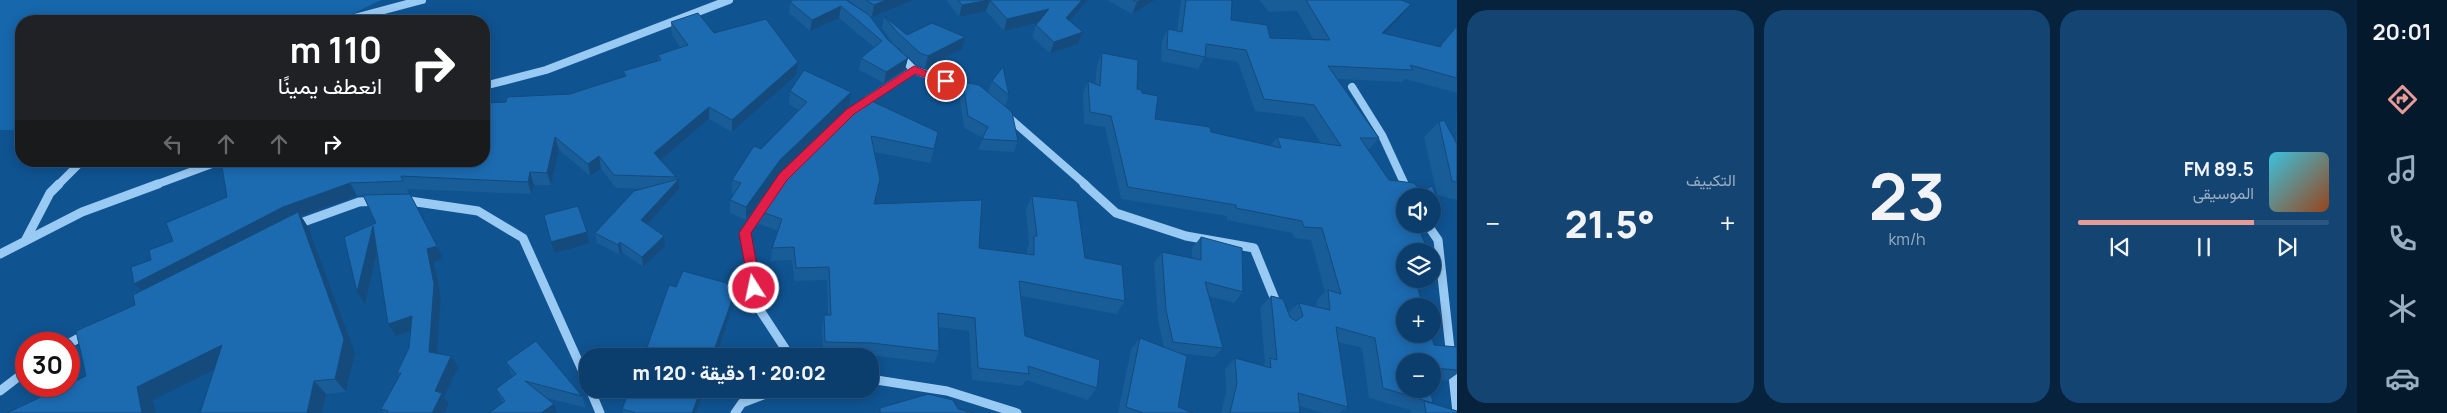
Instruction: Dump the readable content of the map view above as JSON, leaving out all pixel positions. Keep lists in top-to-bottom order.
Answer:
{
  "page": {
    "tabs": "20:01",
    "tile": [
      ["23", "km/h"],
      "التكييف"
    ],
    "turn": ["110 m", "انعطف يمينًا"],
    "song": ["89.5 FM", "الموسيقى"],
    "map_buttons": ["+", "−"],
    "heat": ["−", "21.5°", "+"],
    "limit": "30",
    "trip": "20:02 · 1 دقيقة · 120 m"
  }
}
